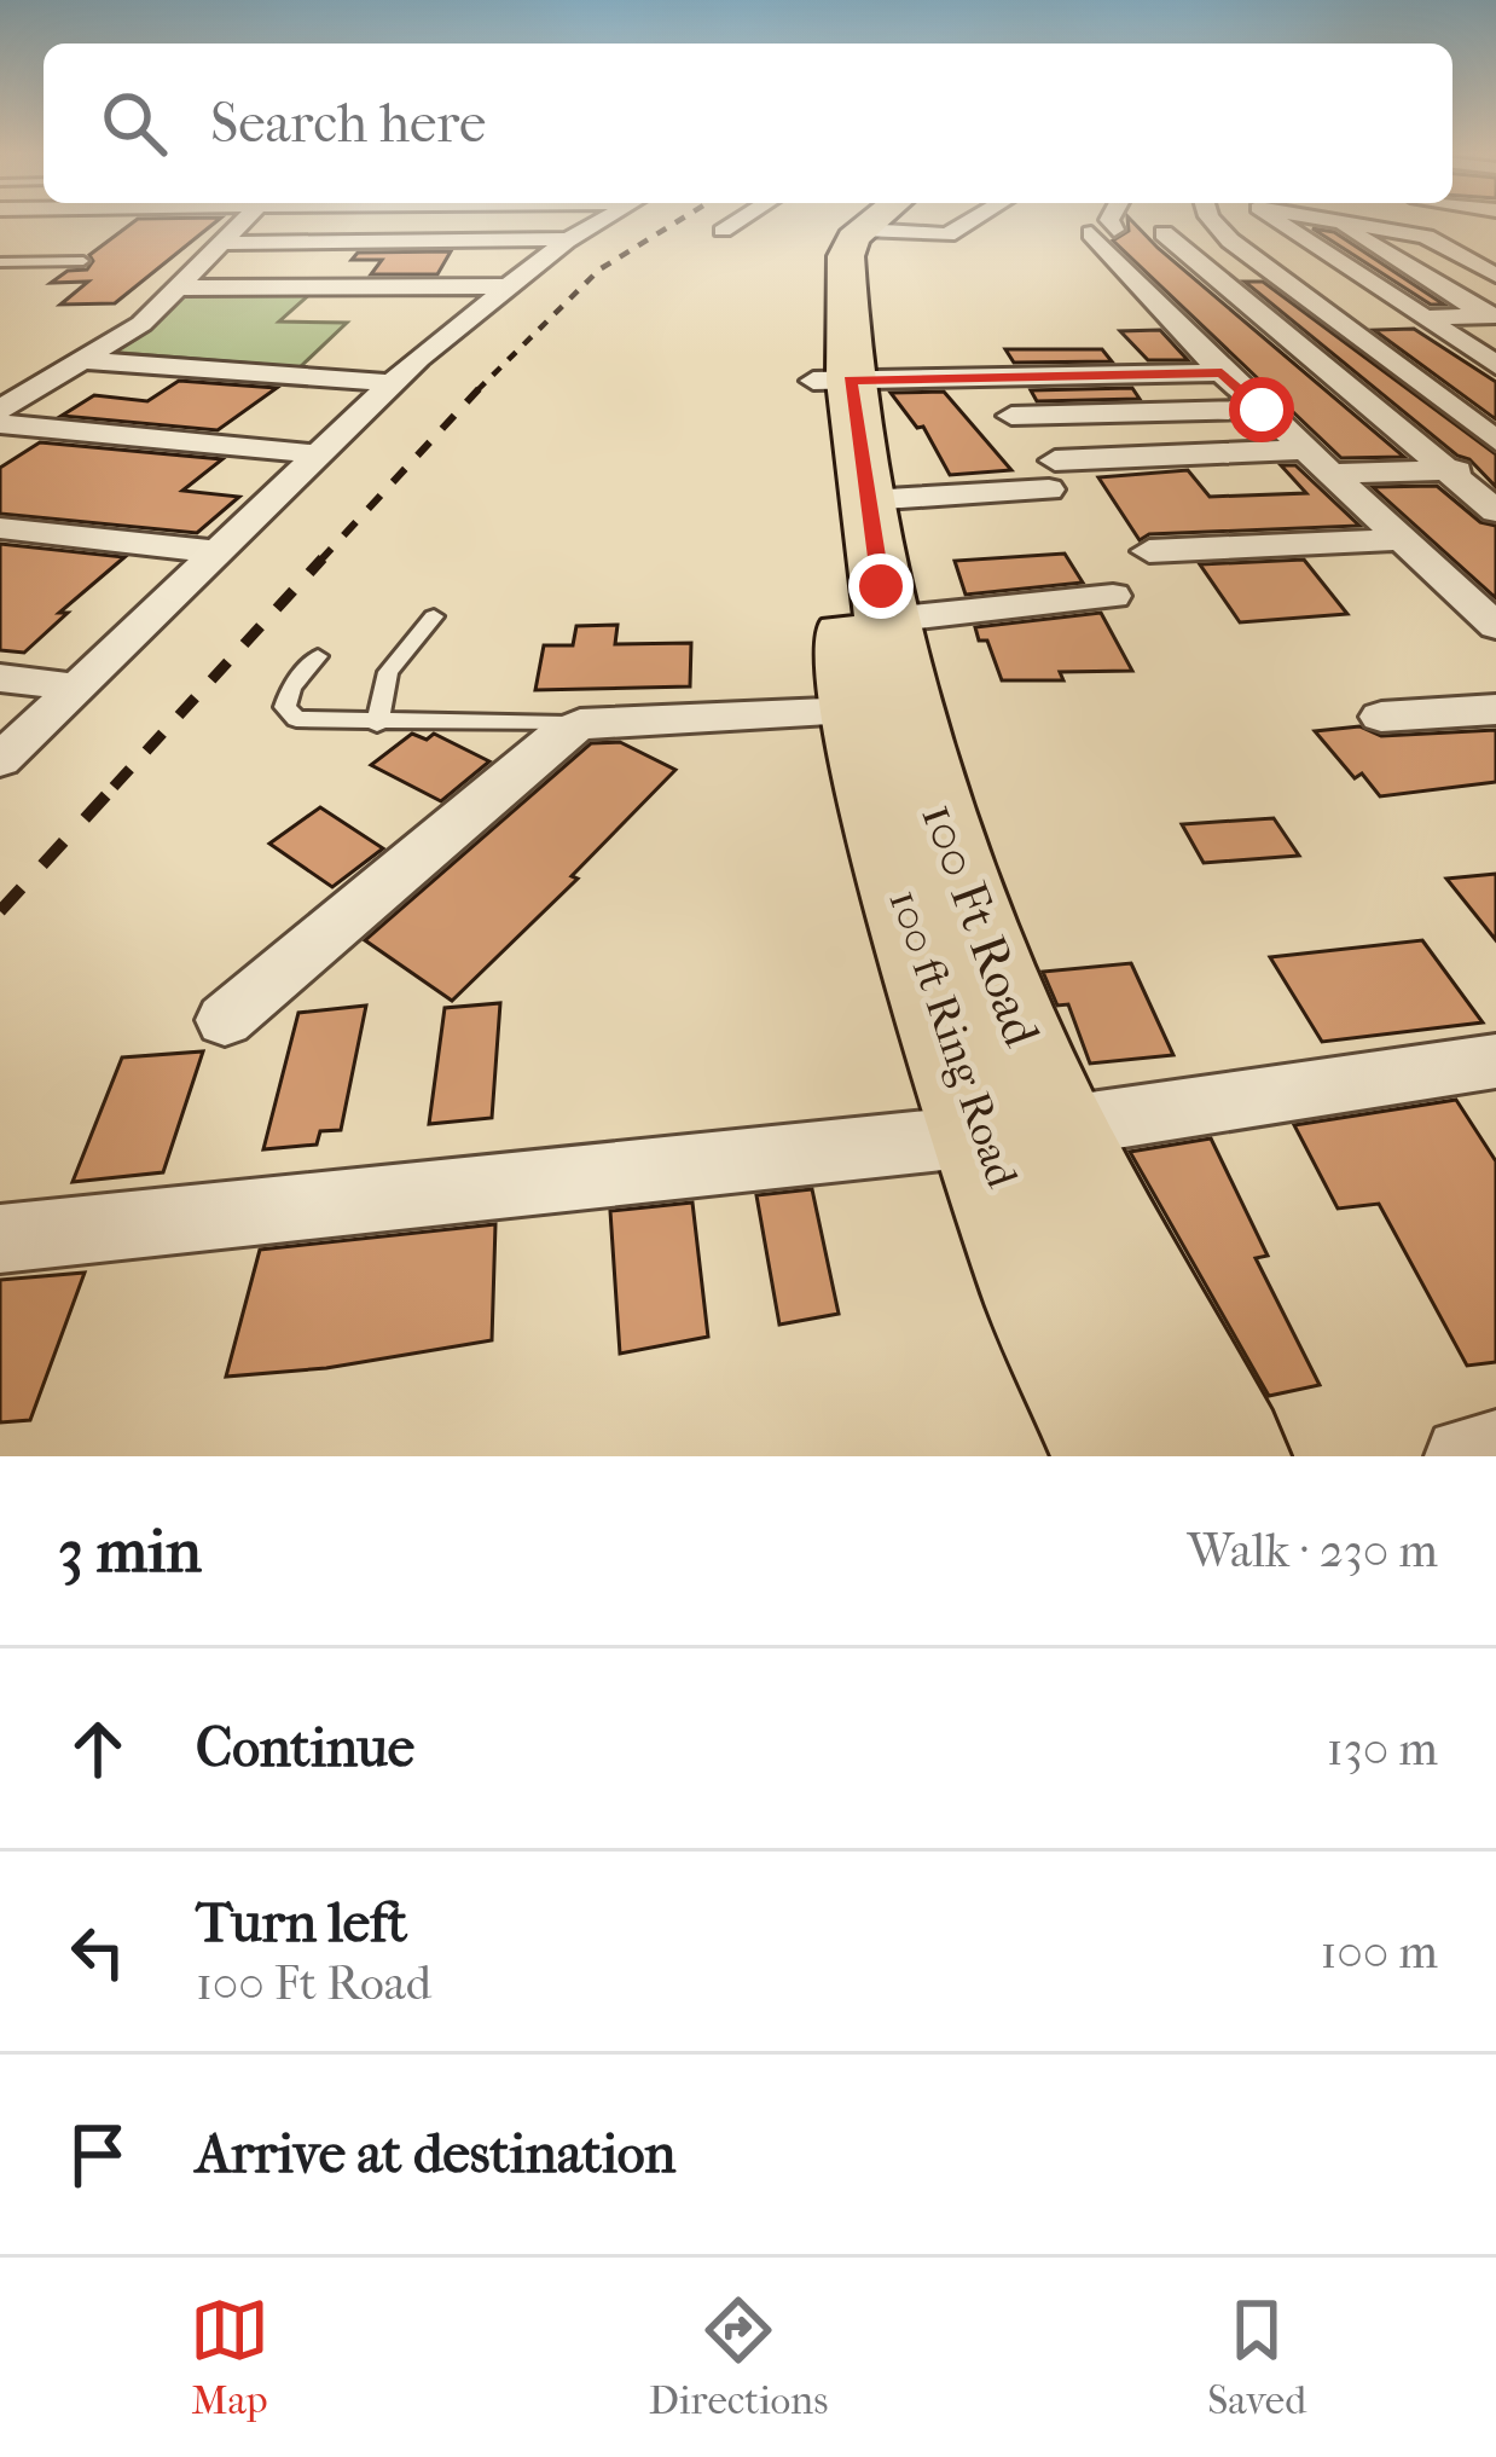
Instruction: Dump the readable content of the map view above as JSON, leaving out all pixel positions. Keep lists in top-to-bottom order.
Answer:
{
  "streets": {
    "main road": ["100 Ft Road", "100 ft Ring Road"]
  },
  "crossings": [
    ["100 Ft Road", "100 ft Ring Road"]
  ],
  "page": {
    "search": "Search here",
    "heading": ["3 min", "Walk · 230 m"],
    "list": [
      ["Continue", "130 m"],
      ["Turn left", "100 Ft Road", "100 m"],
      "Arrive at destination"
    ],
    "nav": ["Map", "Directions", "Saved"]
  }
}
